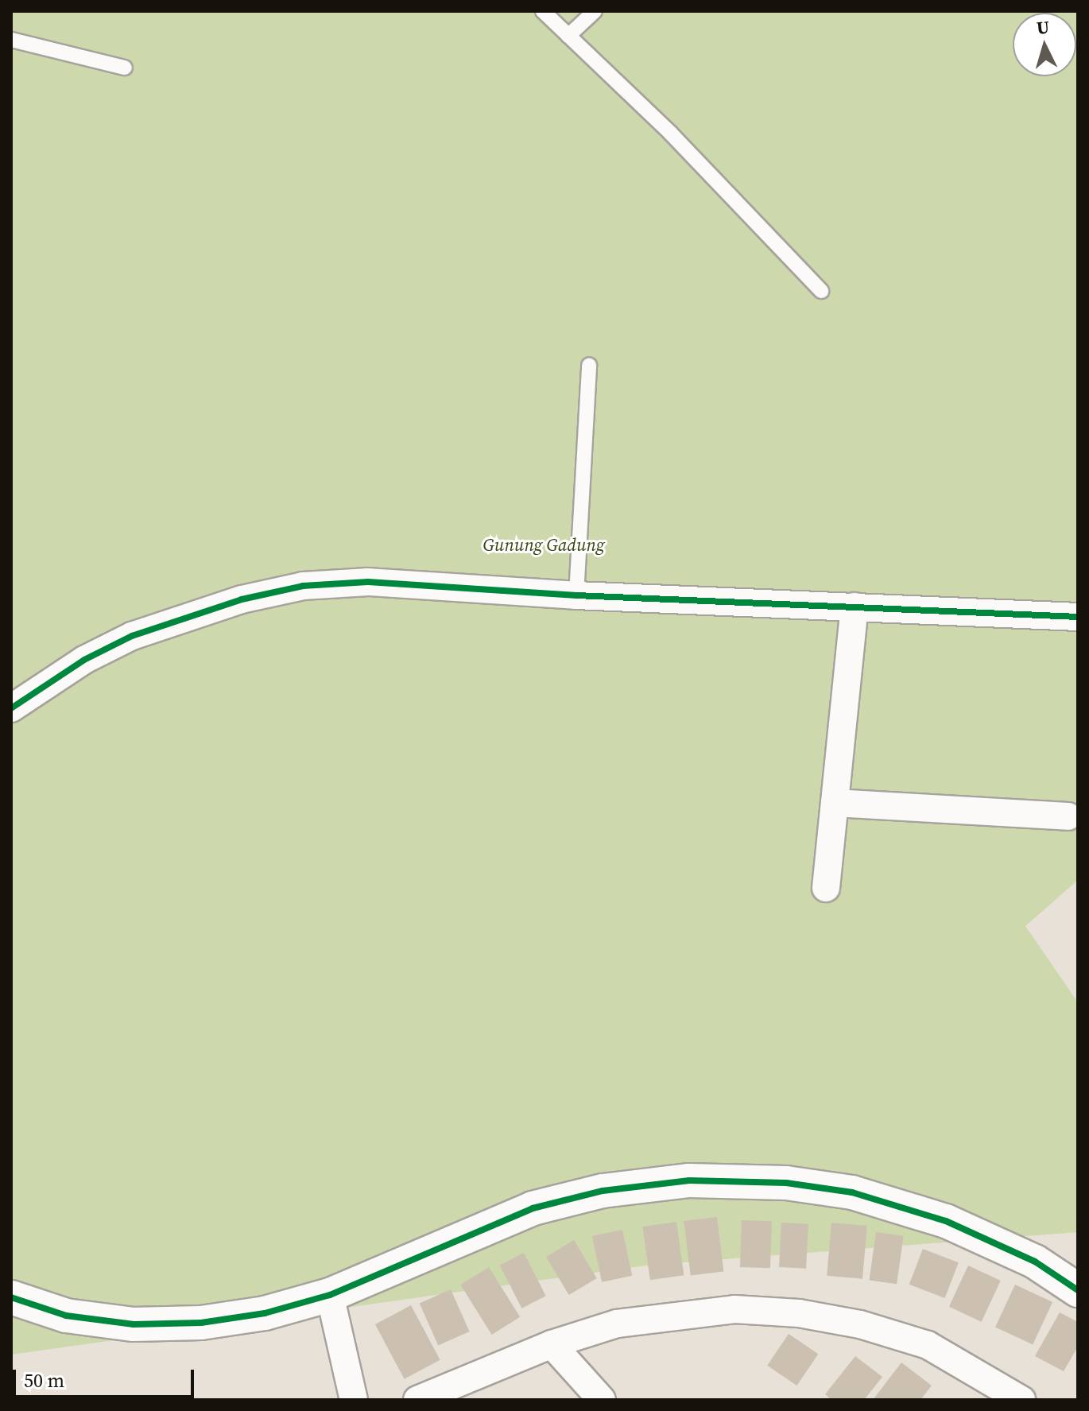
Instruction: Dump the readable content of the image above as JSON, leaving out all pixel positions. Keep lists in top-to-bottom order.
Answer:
{
  "parks": ["Gunung Gadung"],
  "scale_bar": "50 m",
  "north": "top"
}
